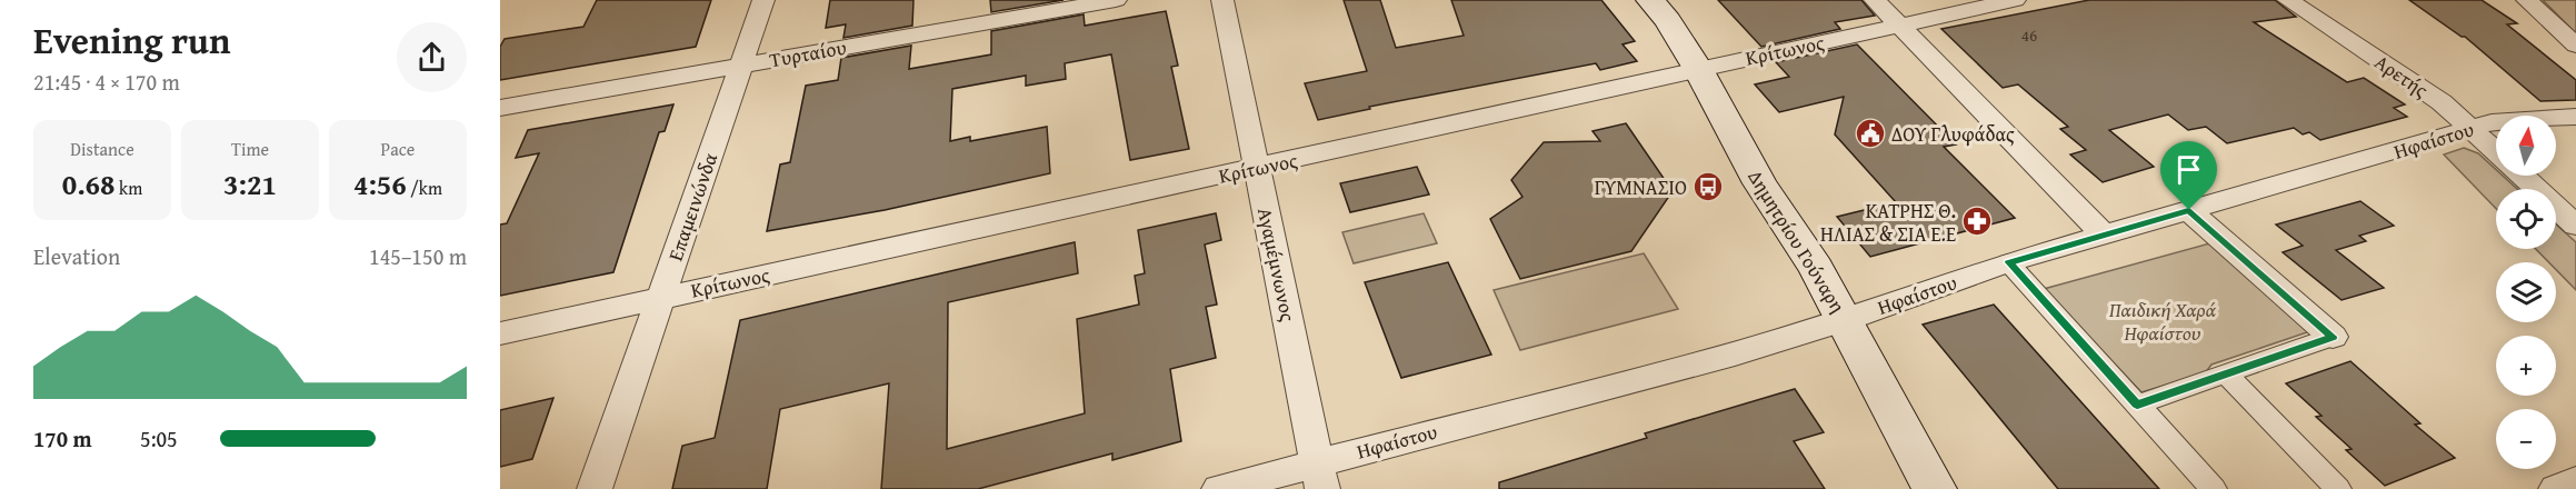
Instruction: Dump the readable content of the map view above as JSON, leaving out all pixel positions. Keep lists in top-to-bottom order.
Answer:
{
  "streets": {
    "main road": ["Δημητρίου Γούναρη"],
    "street": [
      "Κρίτωνος",
      "Τυρταίου",
      "Αρετής",
      "Ηφαίστου",
      "Επαμεινώνδα",
      "Αγαμέμνωνος"
    ]
  },
  "crossings": [
    ["Κρίτωνος", "Επαμεινώνδα"],
    ["Κρίτωνος", "Δημητρίου Γούναρη"],
    ["Κρίτωνος", "Αγαμέμνωνος"],
    ["Τυρταίου", "Επαμεινώνδα"],
    ["Αρετής", "Ηφαίστου"],
    ["Ηφαίστου", "Δημητρίου Γούναρη"],
    ["Ηφαίστου", "Αγαμέμνωνος"]
  ],
  "parks": ["Παιδική Χαρά Ηφαίστου"],
  "places": {
    "public building": ["ΔΟΥ Γλυφάδας"],
    "bus stop": ["ΓΥΜΝΑΣΙΟ"],
    "pharmacy": ["ΚΑΤΡΗΣ Θ. ΗΛΙΑΣ & ΣΙΑ Ε.Ε"]
  },
  "house_numbers": ["46"],
  "north": "top",
  "page": {
    "heading": ["Evening run", "21:45 · 4 × 170 m"],
    "stats": [
      ["Distance", "0.68 km"],
      ["Time", "3:21"],
      ["Pace", "4:56 /km"]
    ],
    "map_buttons": ["+", "−"],
    "chart": ["Elevation", "145–150 m"],
    "list": [
      {
        "name": "170 m",
        "note": "5:05"
      }
    ]
  }
}
